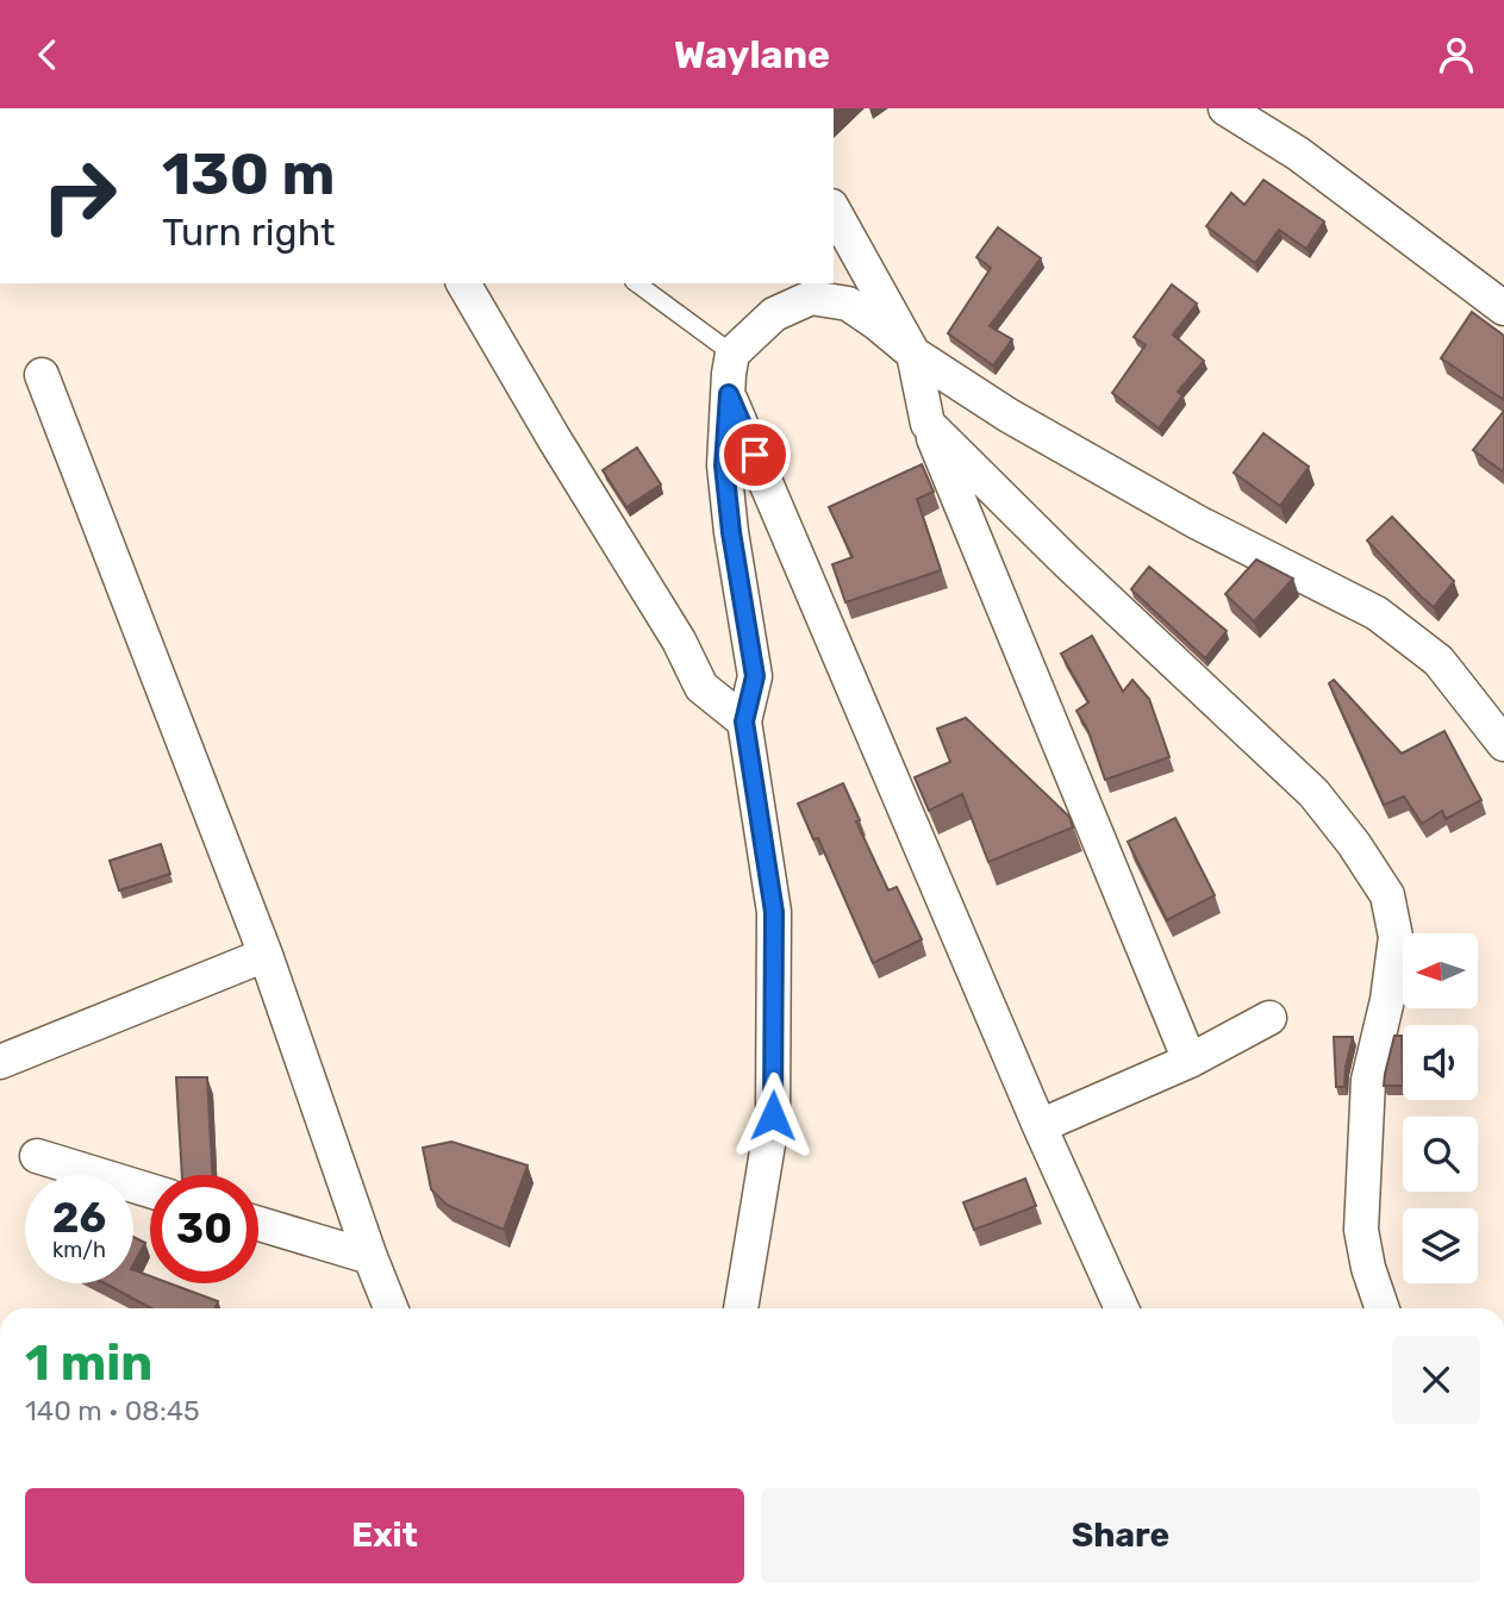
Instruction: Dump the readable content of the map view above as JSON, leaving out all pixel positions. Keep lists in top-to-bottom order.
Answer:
{
  "north": "left",
  "page": {
    "header": "Waylane",
    "turn": ["130 m", "Turn right"],
    "speed": "26 km/h",
    "limit": "30",
    "heading": ["1 min", "140 m · 08:45"],
    "buttons": ["Exit", "Share"]
  }
}
